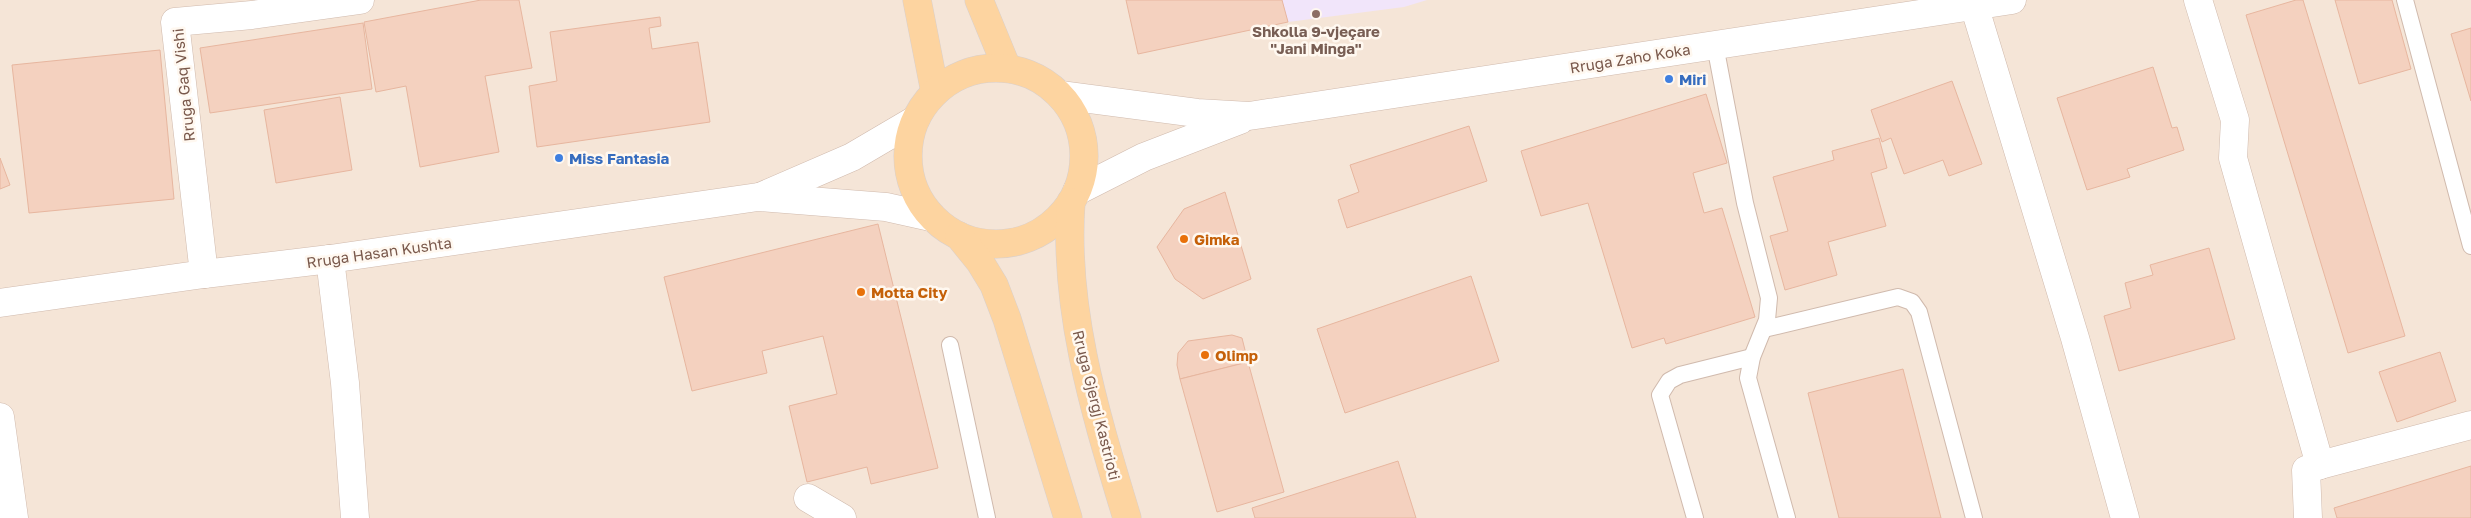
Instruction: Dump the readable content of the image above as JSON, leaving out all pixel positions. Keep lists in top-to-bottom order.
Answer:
{
  "streets": {
    "main road": ["Rruga Gjergj Kastrioti"],
    "street": ["Rruga Zaho Koka", "Rruga Gaq Vishi", "Rruga Hasan Kushta"]
  },
  "crossings": [
    ["Rruga Gaq Vishi", "Rruga Hasan Kushta"]
  ],
  "places": [
    "Shkolla 9-vjeçare \"Jani Minga\"",
    "Miri",
    "Miss Fantasia",
    "Gimka",
    "Motta City",
    "Olimp"
  ]
}
